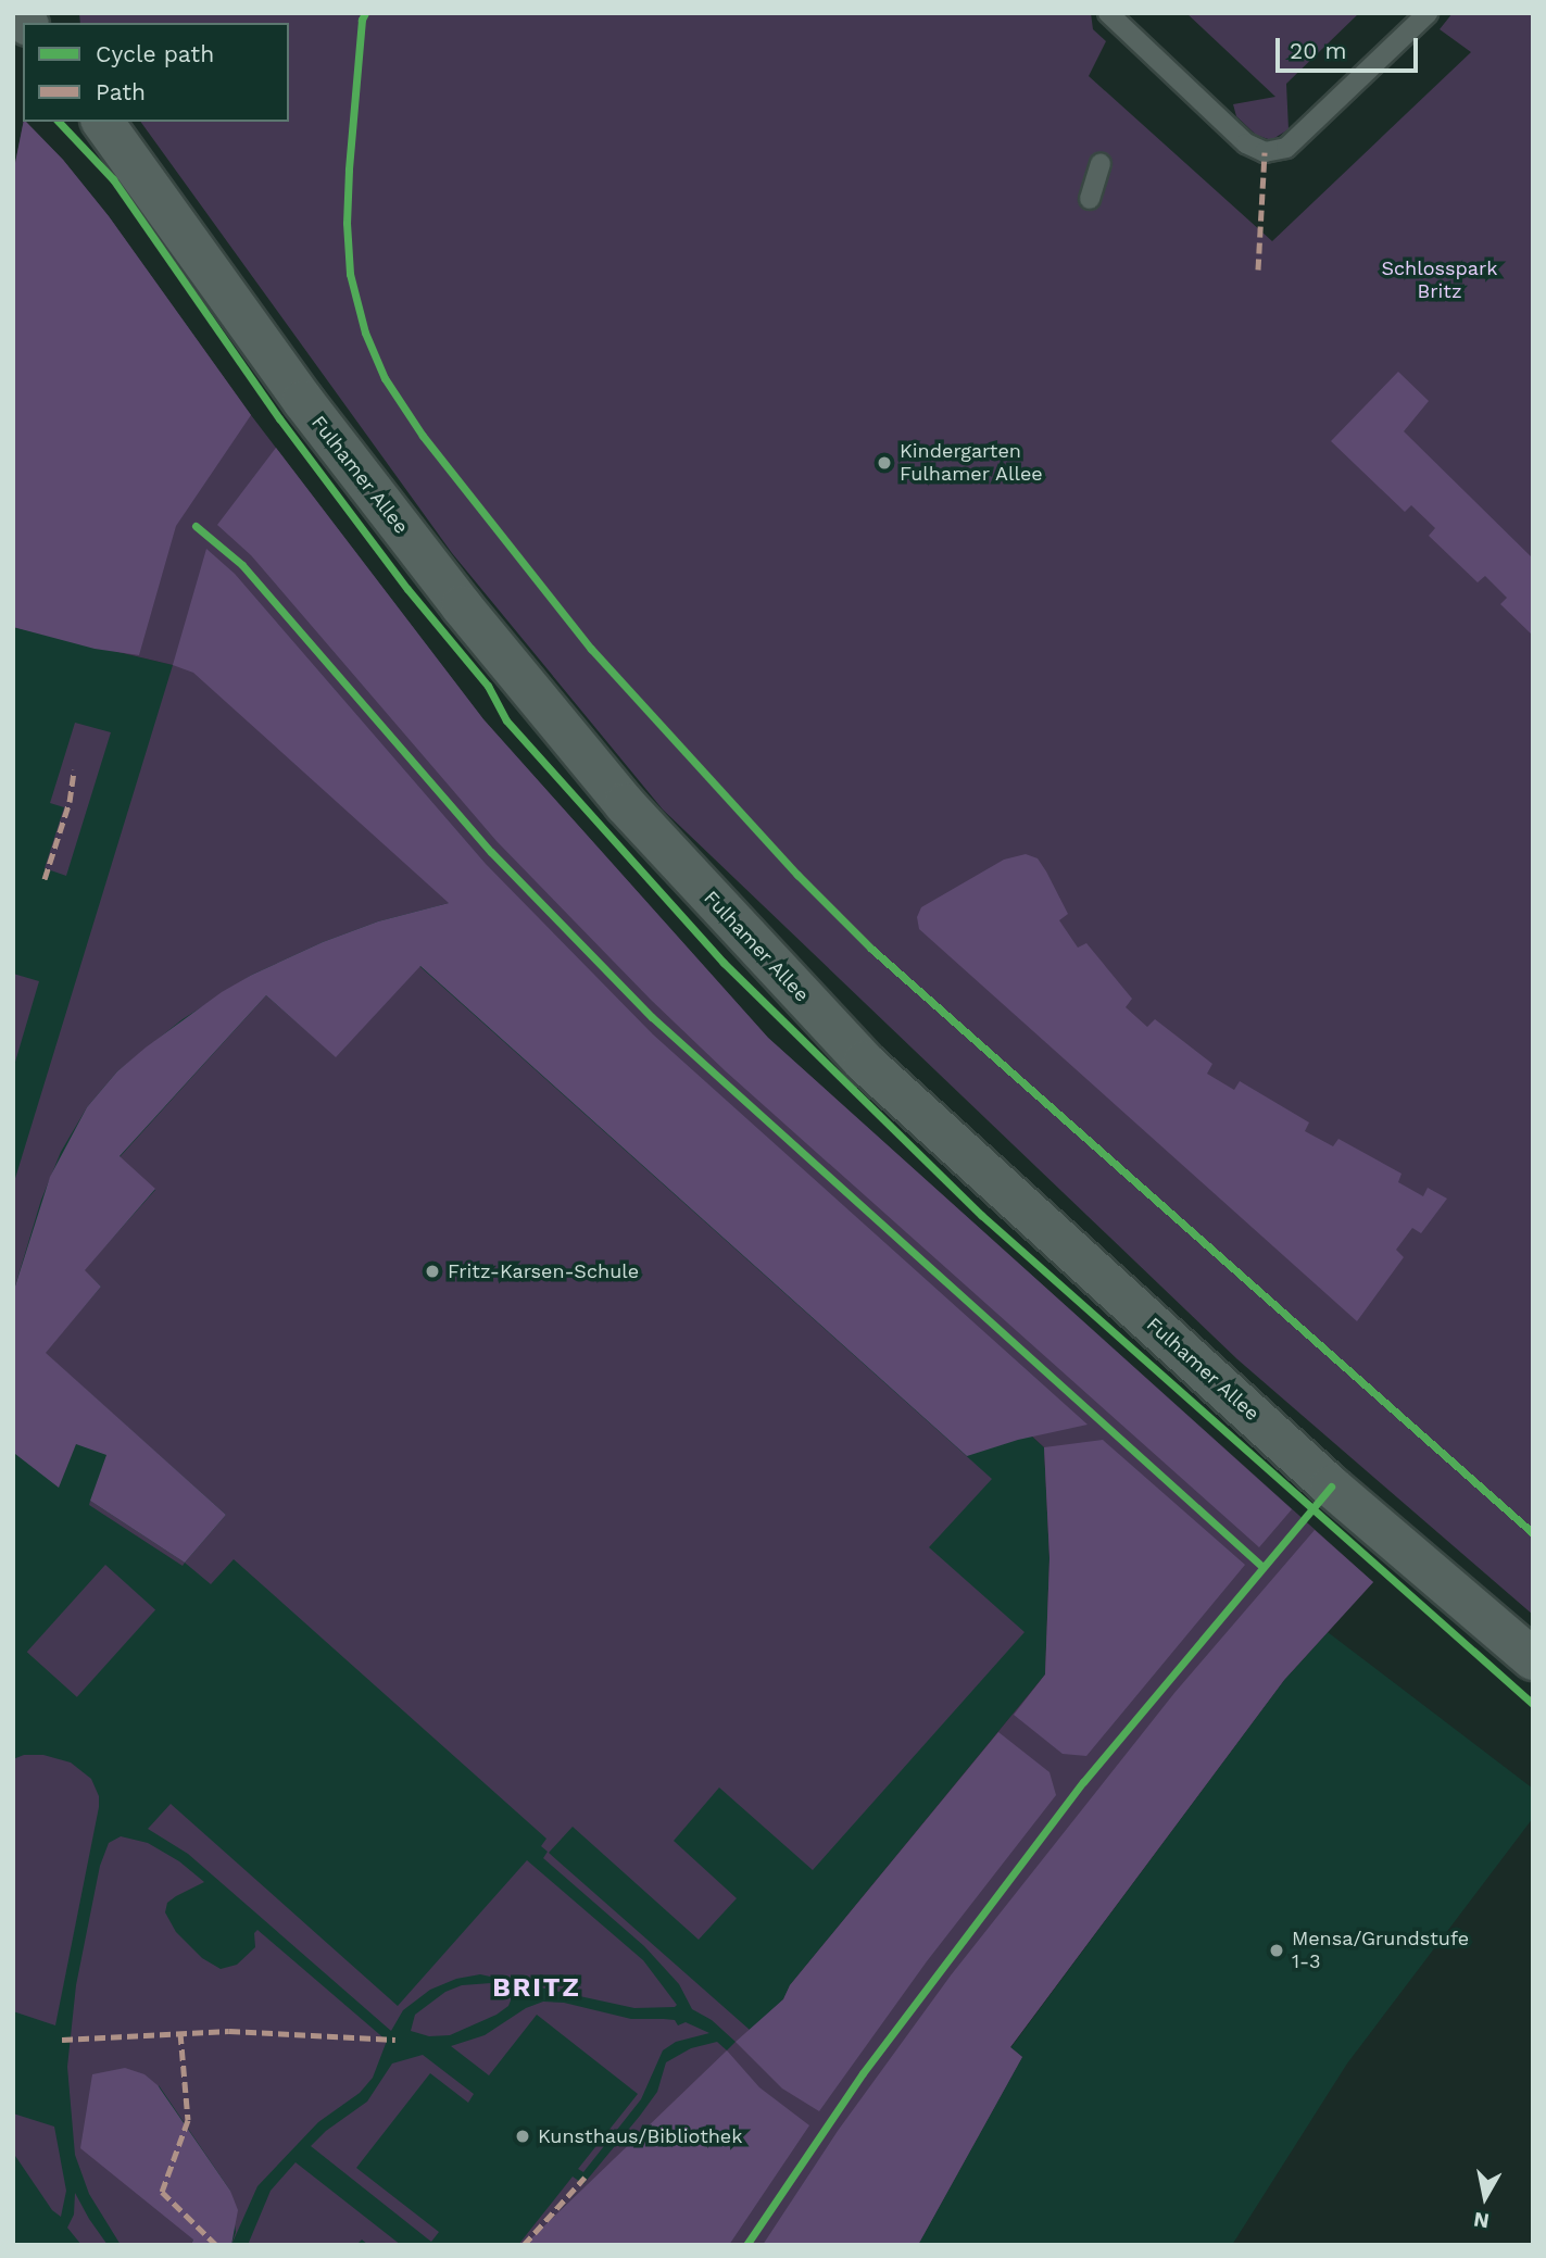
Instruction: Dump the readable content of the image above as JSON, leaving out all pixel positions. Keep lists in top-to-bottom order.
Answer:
{
  "streets": {
    "street": ["Fulhamer Allee"]
  },
  "districts": ["BRITZ"],
  "parks": ["Schlosspark Britz"],
  "places": [
    "Kindergarten Fulhamer Allee",
    "Fritz-Karsen-Schule",
    "Mensa/Grundstufe 1-3",
    "Kunsthaus/Bibliothek"
  ],
  "legend": ["Cycle path", "Path"],
  "scale_bar": "20 m",
  "north": "bottom"
}
